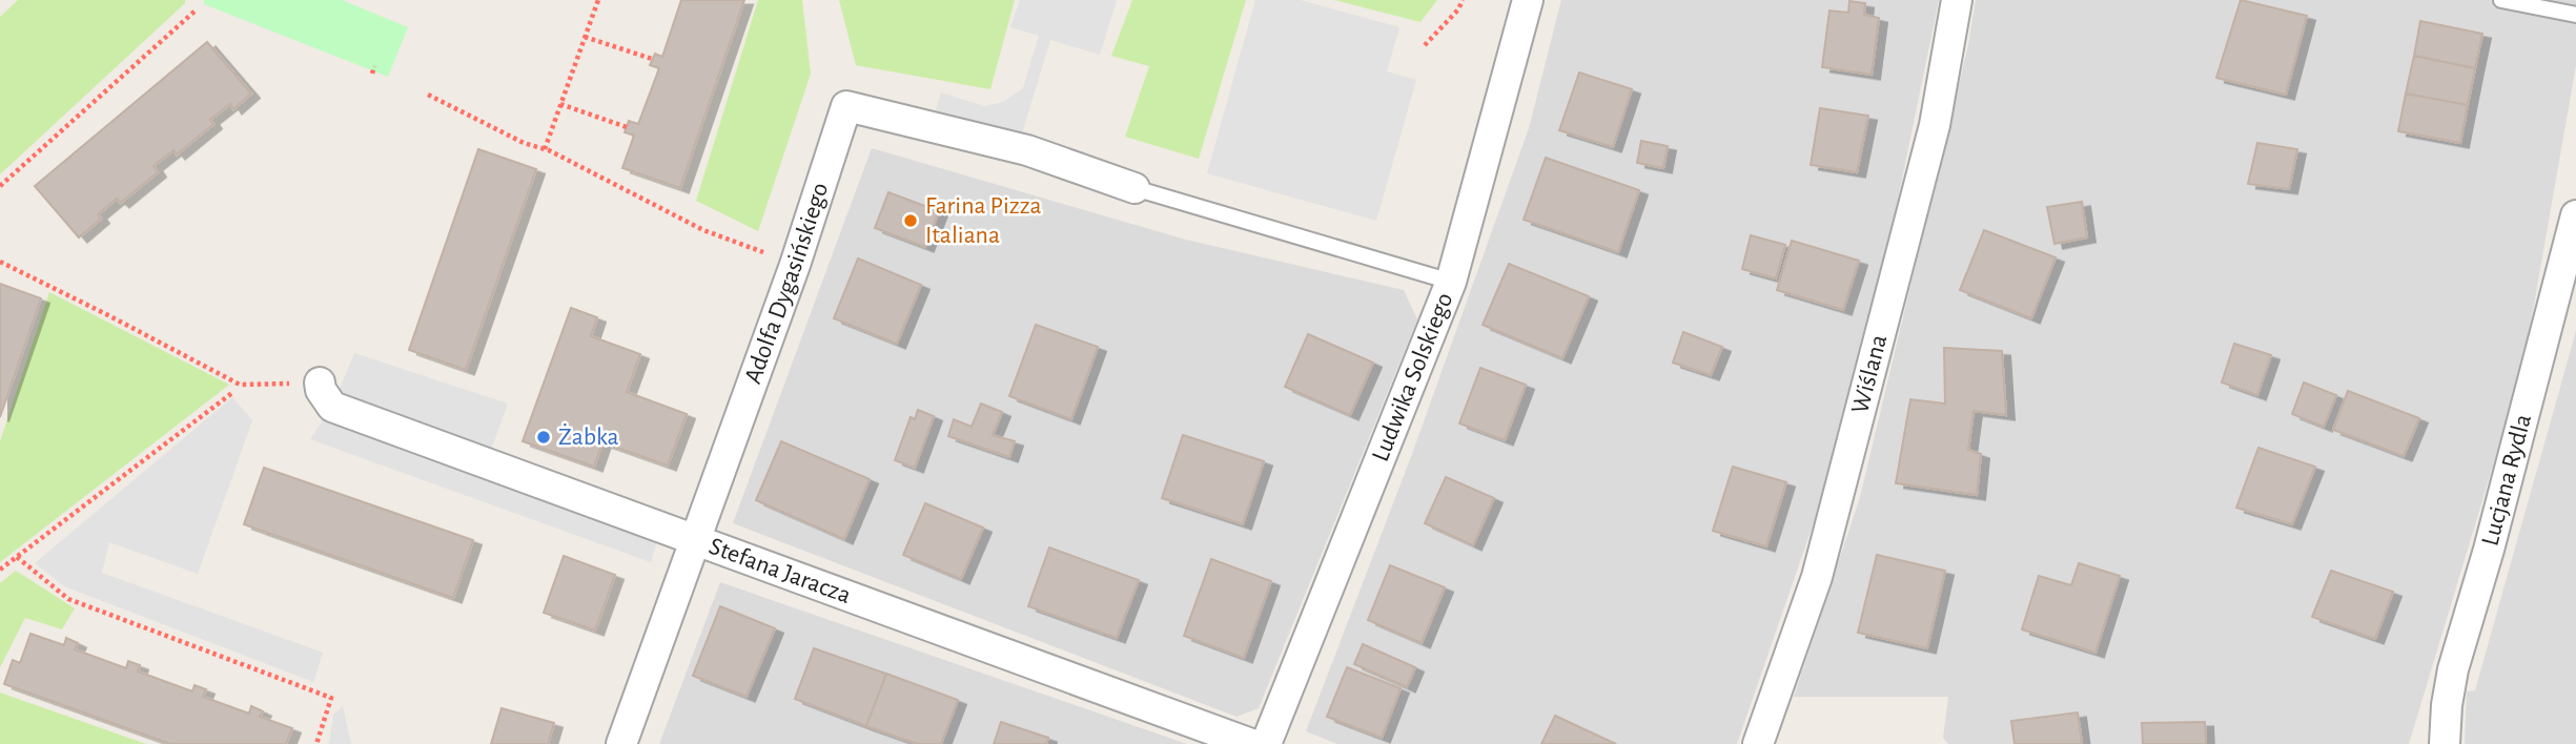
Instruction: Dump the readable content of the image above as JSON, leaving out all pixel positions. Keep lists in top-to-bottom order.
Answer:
{
  "streets": {
    "street": [
      "Adolfa Dygasińskiego",
      "Wiślana",
      "Ludwika Solskiego",
      "Lucjana Rydla",
      "Stefana Jaracza"
    ]
  },
  "crossings": [
    ["Adolfa Dygasińskiego", "Stefana Jaracza"]
  ],
  "places": ["Farina Pizza Italiana", "Żabka"]
}
